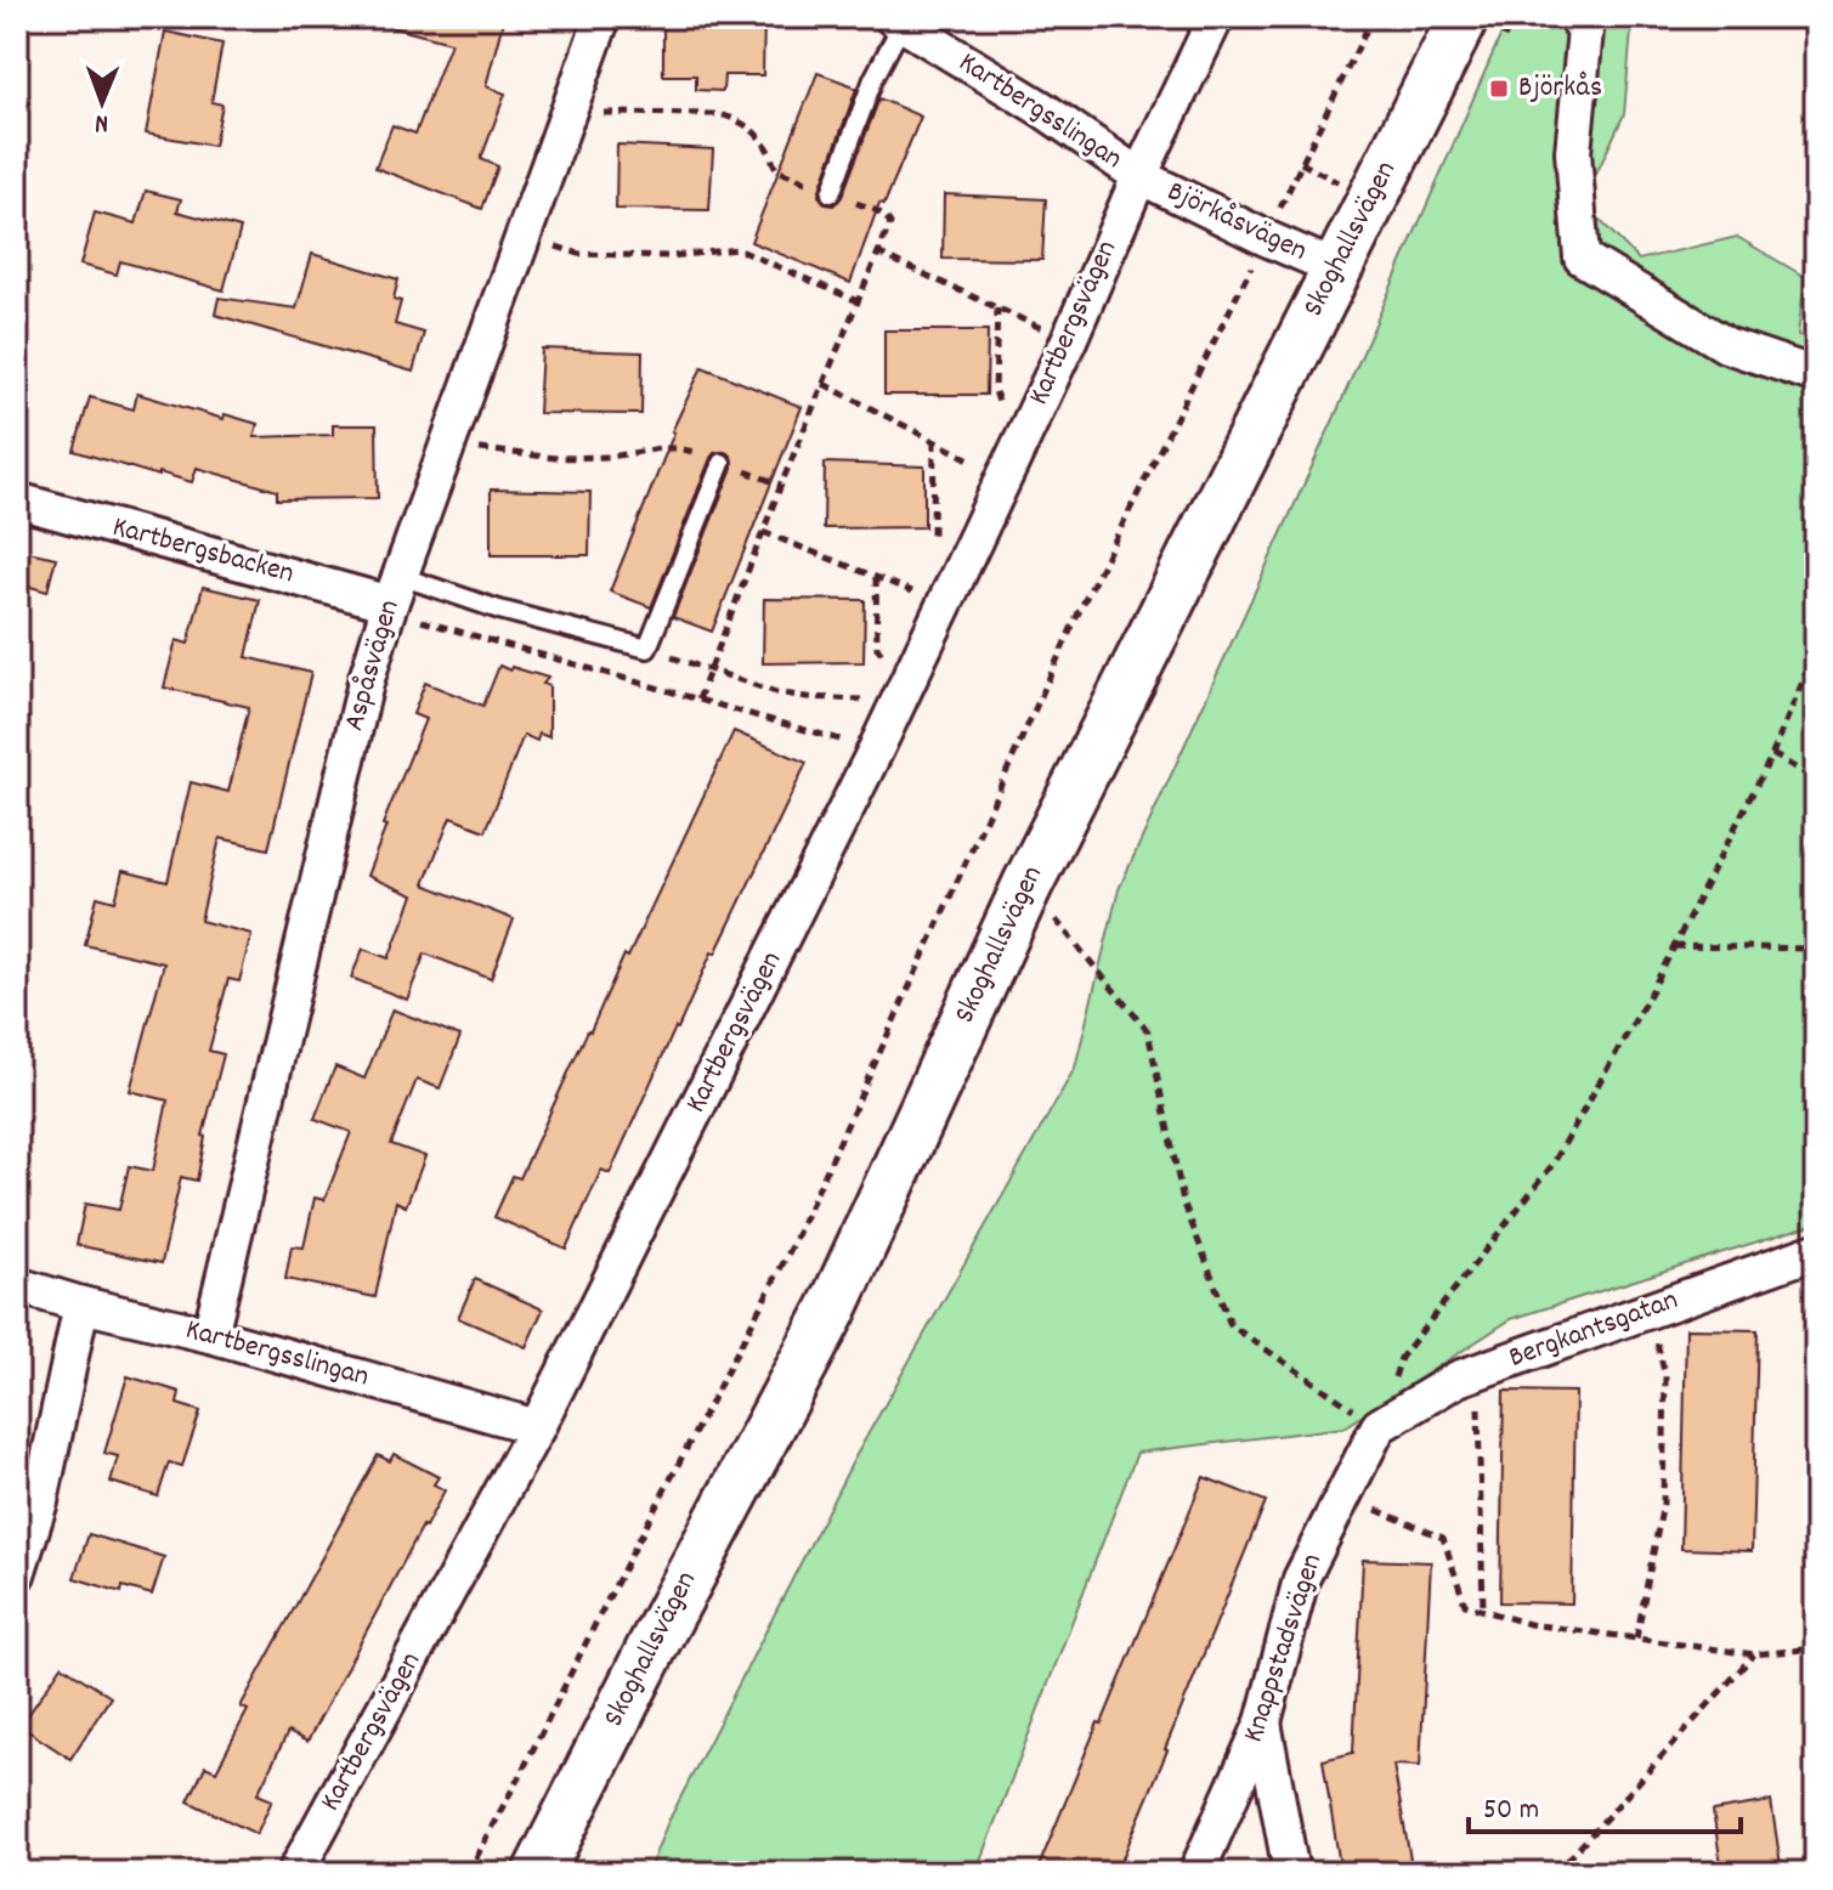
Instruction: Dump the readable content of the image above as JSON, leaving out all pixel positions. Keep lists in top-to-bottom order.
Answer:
{
  "streets": {
    "main road": ["Skoghallsvägen"],
    "street": [
      "Kartbergsslingan",
      "Björkåsvägen",
      "Kartbergsvägen",
      "Kartbergsbacken",
      "Aspåsvägen",
      "Bergkantsgatan",
      "Knappstadsvägen"
    ]
  },
  "crossings": [
    ["Kartbergsslingan", "Björkåsvägen"],
    ["Kartbergsslingan", "Kartbergsvägen"],
    ["Kartbergsslingan", "Aspåsvägen"],
    ["Björkåsvägen", "Skoghallsvägen"],
    ["Björkåsvägen", "Kartbergsvägen"],
    ["Kartbergsbacken", "Aspåsvägen"],
    ["Bergkantsgatan", "Knappstadsvägen"]
  ],
  "places": {
    "transit": ["Björkås"]
  },
  "scale_bar": "50 m",
  "north": "bottom"
}
